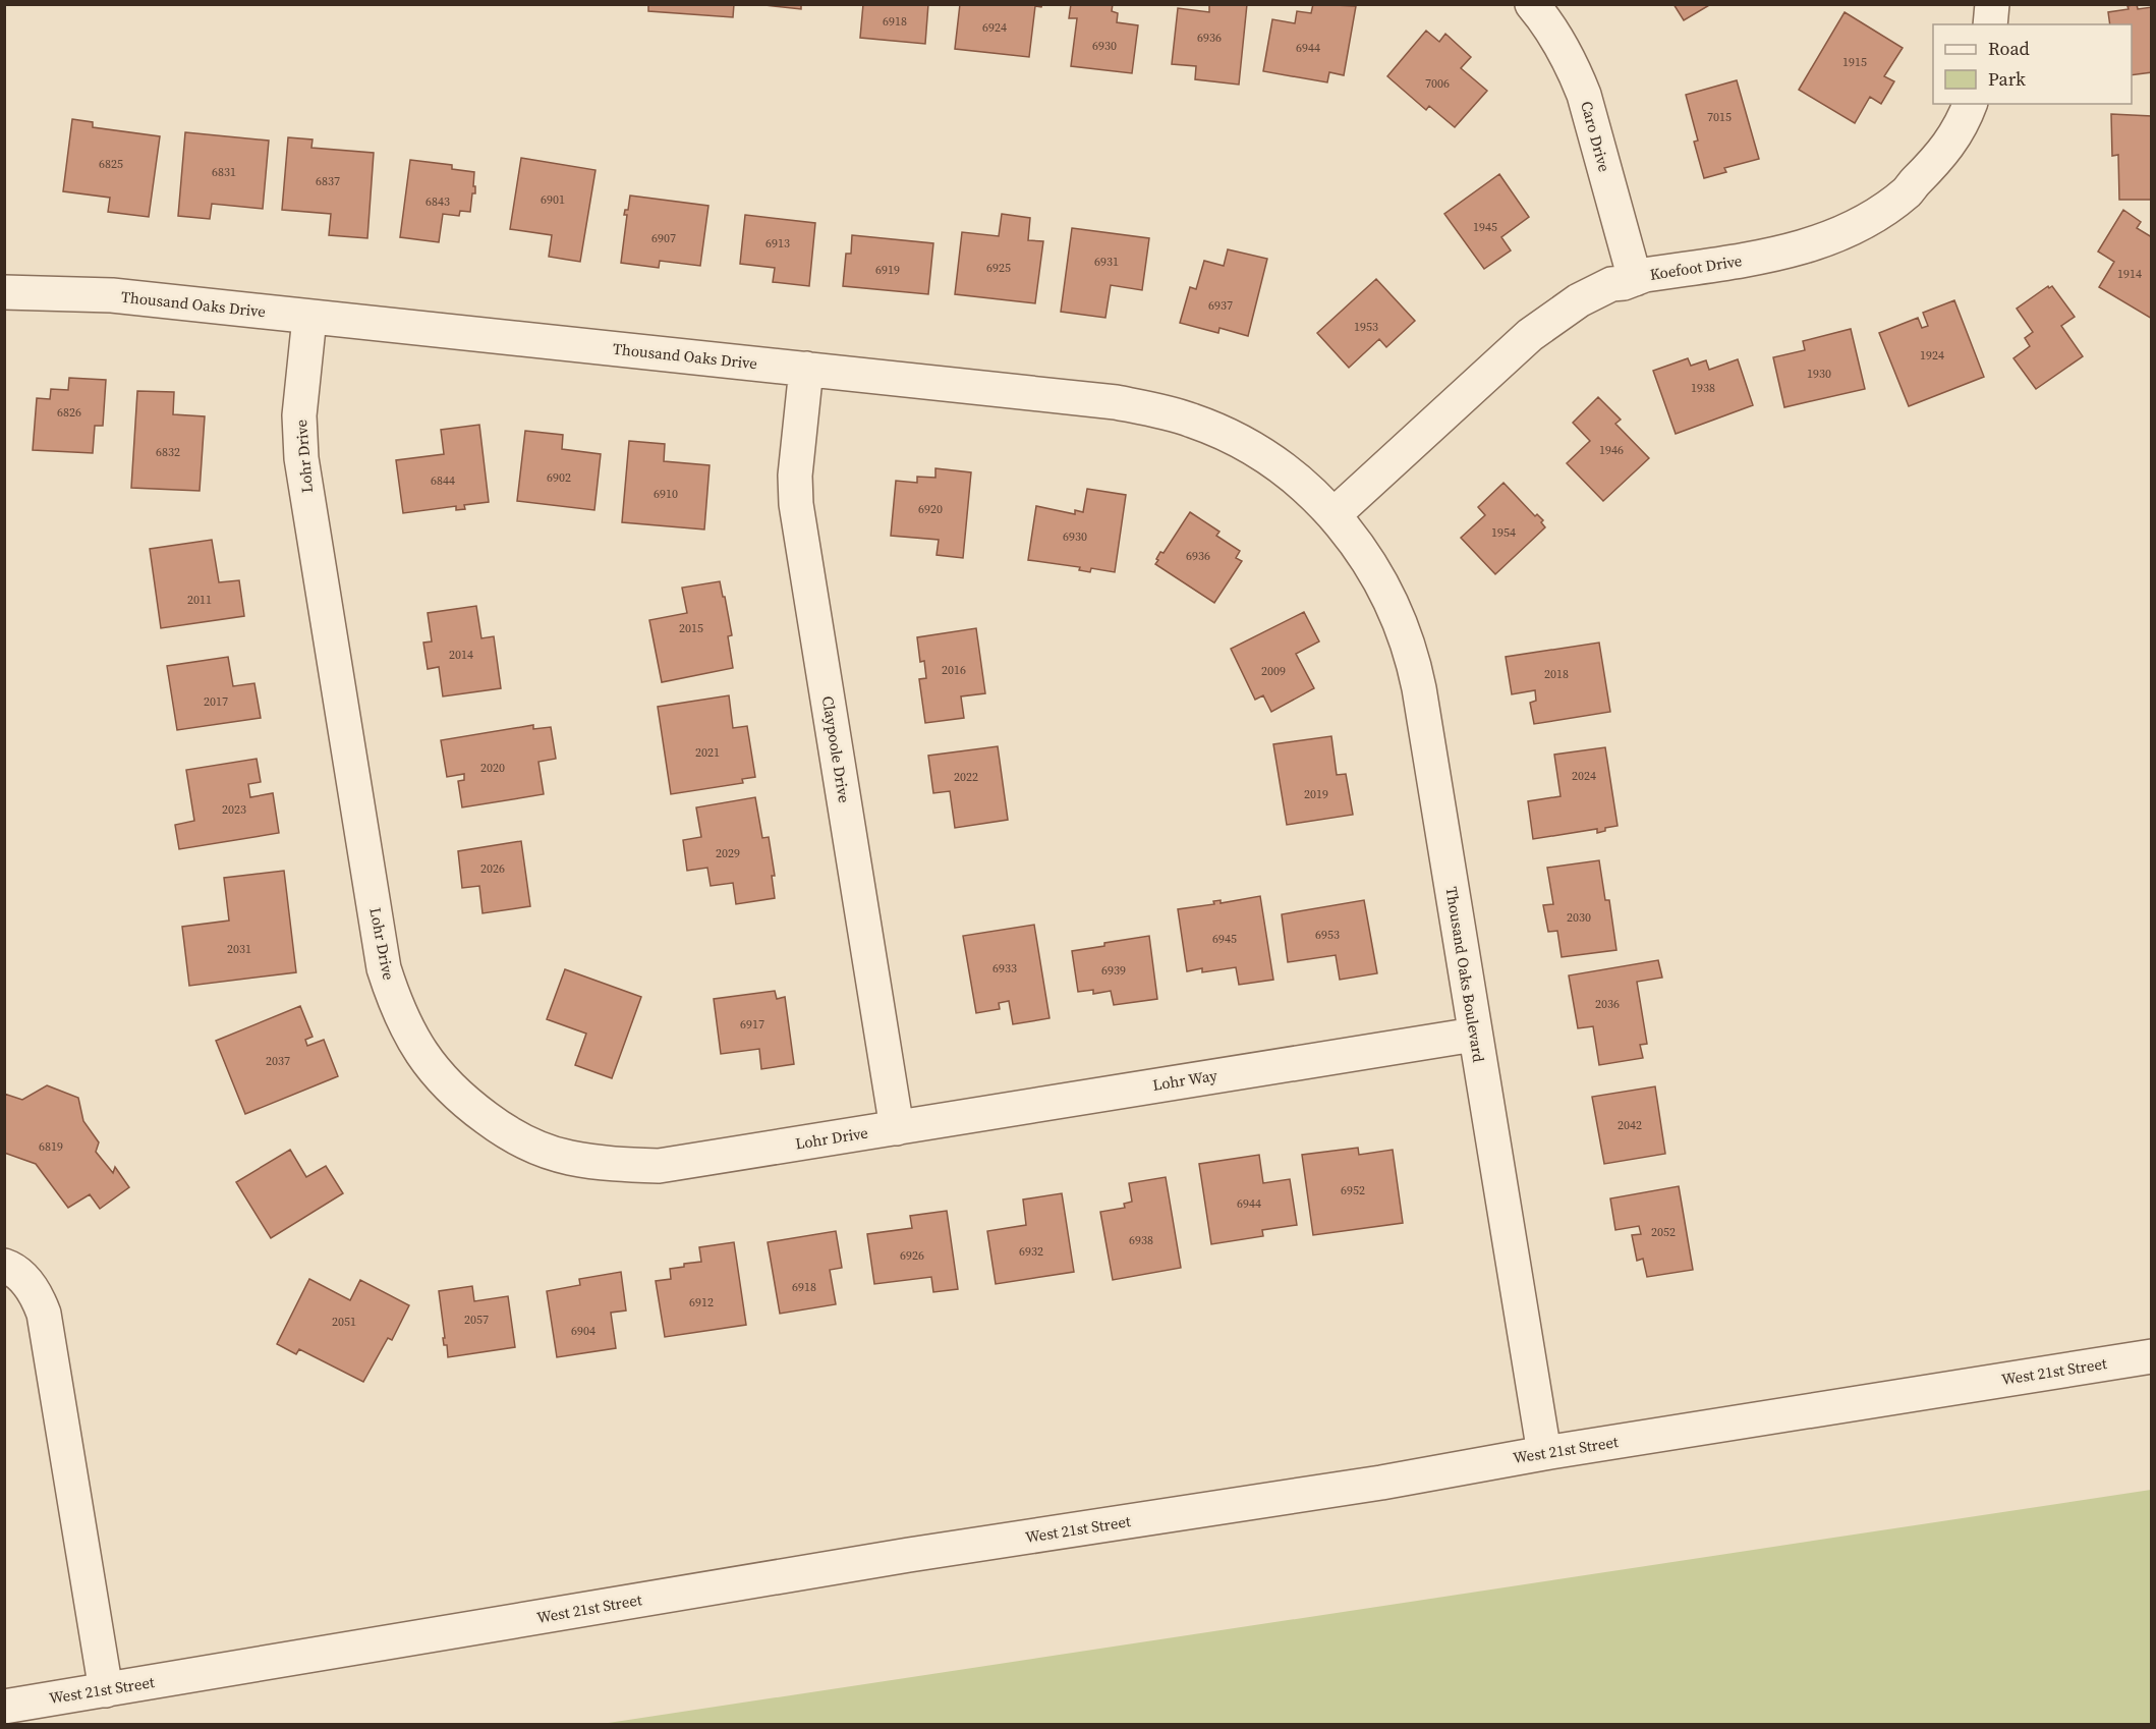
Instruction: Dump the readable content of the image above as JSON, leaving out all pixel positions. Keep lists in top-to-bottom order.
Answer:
{
  "streets": {
    "street": [
      "Caro Drive",
      "Koefoot Drive",
      "Thousand Oaks Drive",
      "Lohr Drive",
      "Claypoole Drive",
      "Thousand Oaks Boulevard",
      "Lohr Way",
      "West 21st Street"
    ]
  },
  "crossings": [
    ["Caro Drive", "Koefoot Drive"],
    ["Koefoot Drive", "Thousand Oaks Drive"],
    ["Koefoot Drive", "Thousand Oaks Boulevard"],
    ["Thousand Oaks Drive", "Lohr Drive"],
    ["Thousand Oaks Drive", "Claypoole Drive"],
    ["Thousand Oaks Drive", "Thousand Oaks Boulevard"],
    ["Lohr Drive", "Claypoole Drive"],
    ["Lohr Drive", "Lohr Way"],
    ["Claypoole Drive", "Lohr Way"],
    ["Thousand Oaks Boulevard", "Lohr Way"],
    ["Thousand Oaks Boulevard", "West 21st Street"]
  ],
  "house_numbers": [
    "6918",
    "6924",
    "6936",
    "6930",
    "6944",
    "1915",
    "7006",
    "7015",
    "6825",
    "6831",
    "6837",
    "6901",
    "6843",
    "1945",
    "6907",
    "6913",
    "6931",
    "6925",
    "6919",
    "1914",
    "6937",
    "1953",
    "1924",
    "1930",
    "1938",
    "6826",
    "1946",
    "6832",
    "6902",
    "6844",
    "6910",
    "6920",
    "1954",
    "6930",
    "6936",
    "2011",
    "2015",
    "2014",
    "2016",
    "2009",
    "2018",
    "2017",
    "2021",
    "2020",
    "2024",
    "2022",
    "2019",
    "2023",
    "2029",
    "2026",
    "2030",
    "6953",
    "6945",
    "2031",
    "6933",
    "6939",
    "2036",
    "6917",
    "2037",
    "2042",
    "6819",
    "6952",
    "6944",
    "2052",
    "6938",
    "6932",
    "6926",
    "6918",
    "6912",
    "2057",
    "2051",
    "6904"
  ],
  "legend": ["Road", "Park"]
}
